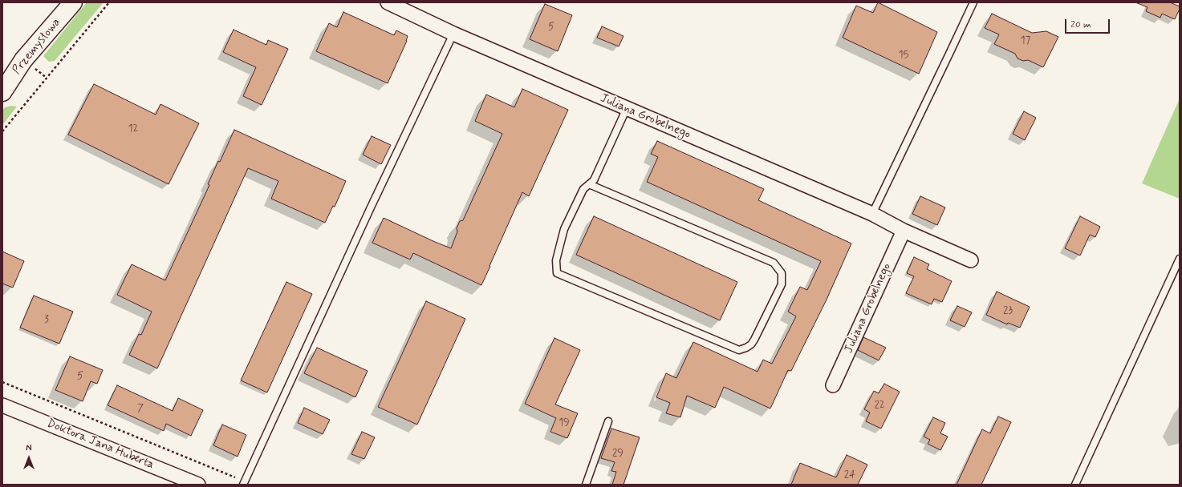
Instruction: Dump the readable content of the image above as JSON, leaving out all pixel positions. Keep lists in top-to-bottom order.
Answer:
{
  "streets": {
    "street": ["Przemysłowa", "Juliana Grobelnego", "Doktora Jana Huberta"]
  },
  "house_numbers": [
    "5",
    "17",
    "15",
    "12",
    "23",
    "3",
    "5",
    "22",
    "7",
    "19",
    "29",
    "24"
  ],
  "scale_bar": "20 m",
  "north": "top"
}
